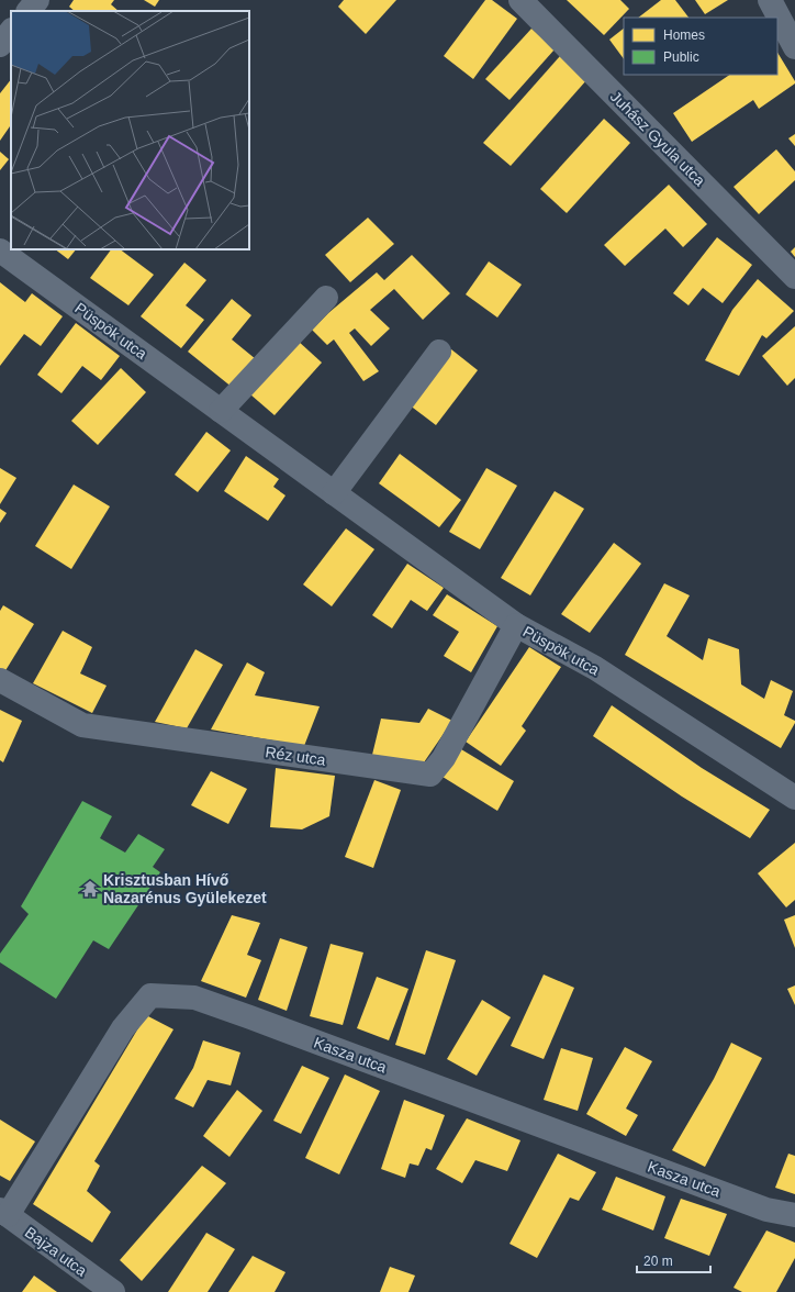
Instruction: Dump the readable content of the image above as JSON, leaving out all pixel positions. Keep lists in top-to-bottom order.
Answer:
{
  "streets": {
    "street": [
      "Juhász Gyula utca",
      "Püspök utca",
      "Réz utca",
      "Kasza utca",
      "Bajza utca"
    ]
  },
  "crossings": [
    ["Püspök utca", "Réz utca"],
    ["Kasza utca", "Bajza utca"]
  ],
  "places": {
    "temple": ["Krisztusban Hívő Nazarénus Gyülekezet"]
  },
  "legend": ["Homes", "Public"],
  "scale_bar": "20 m"
}
